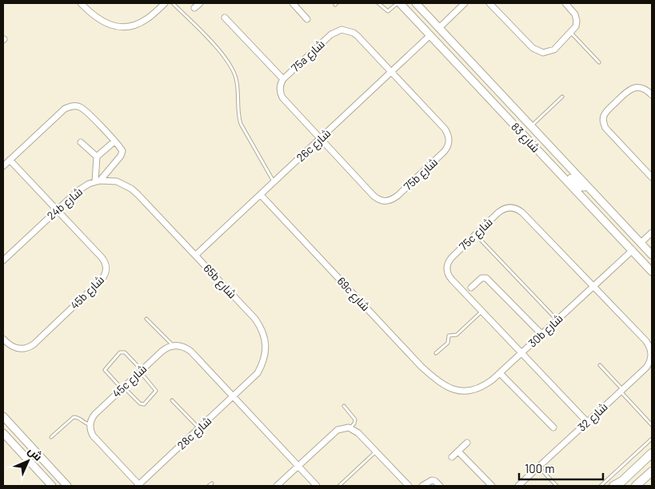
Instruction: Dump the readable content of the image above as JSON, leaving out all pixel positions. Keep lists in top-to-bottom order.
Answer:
{
  "streets": {
    "street": [
      "75a شارع",
      "شارع 83",
      "26c شارع",
      "75b شارع",
      "24b شارع",
      "75c شارع",
      "65b شارع",
      "45b شارع",
      "69c شارع",
      "30b شارع",
      "45c شارع",
      "شارع 32",
      "28c شارع"
    ]
  },
  "crossings": [
    ["75a شارع", "26c شارع"],
    ["75a شارع", "75b شارع"],
    ["شارع 83", "26c شارع"],
    ["شارع 83", "30b شارع"],
    ["26c شارع", "75b شارع"],
    ["26c شارع", "65b شارع"],
    ["26c شارع", "69c شارع"],
    ["24b شارع", "65b شارع"],
    ["24b شارع", "45b شارع"],
    ["75c شارع", "30b شارع"],
    ["75c شارع", "شارع 32"],
    ["65b شارع", "28c شارع"],
    ["69c شارع", "30b شارع"]
  ],
  "scale_bar": "100 m",
  "north": "top right"
}
